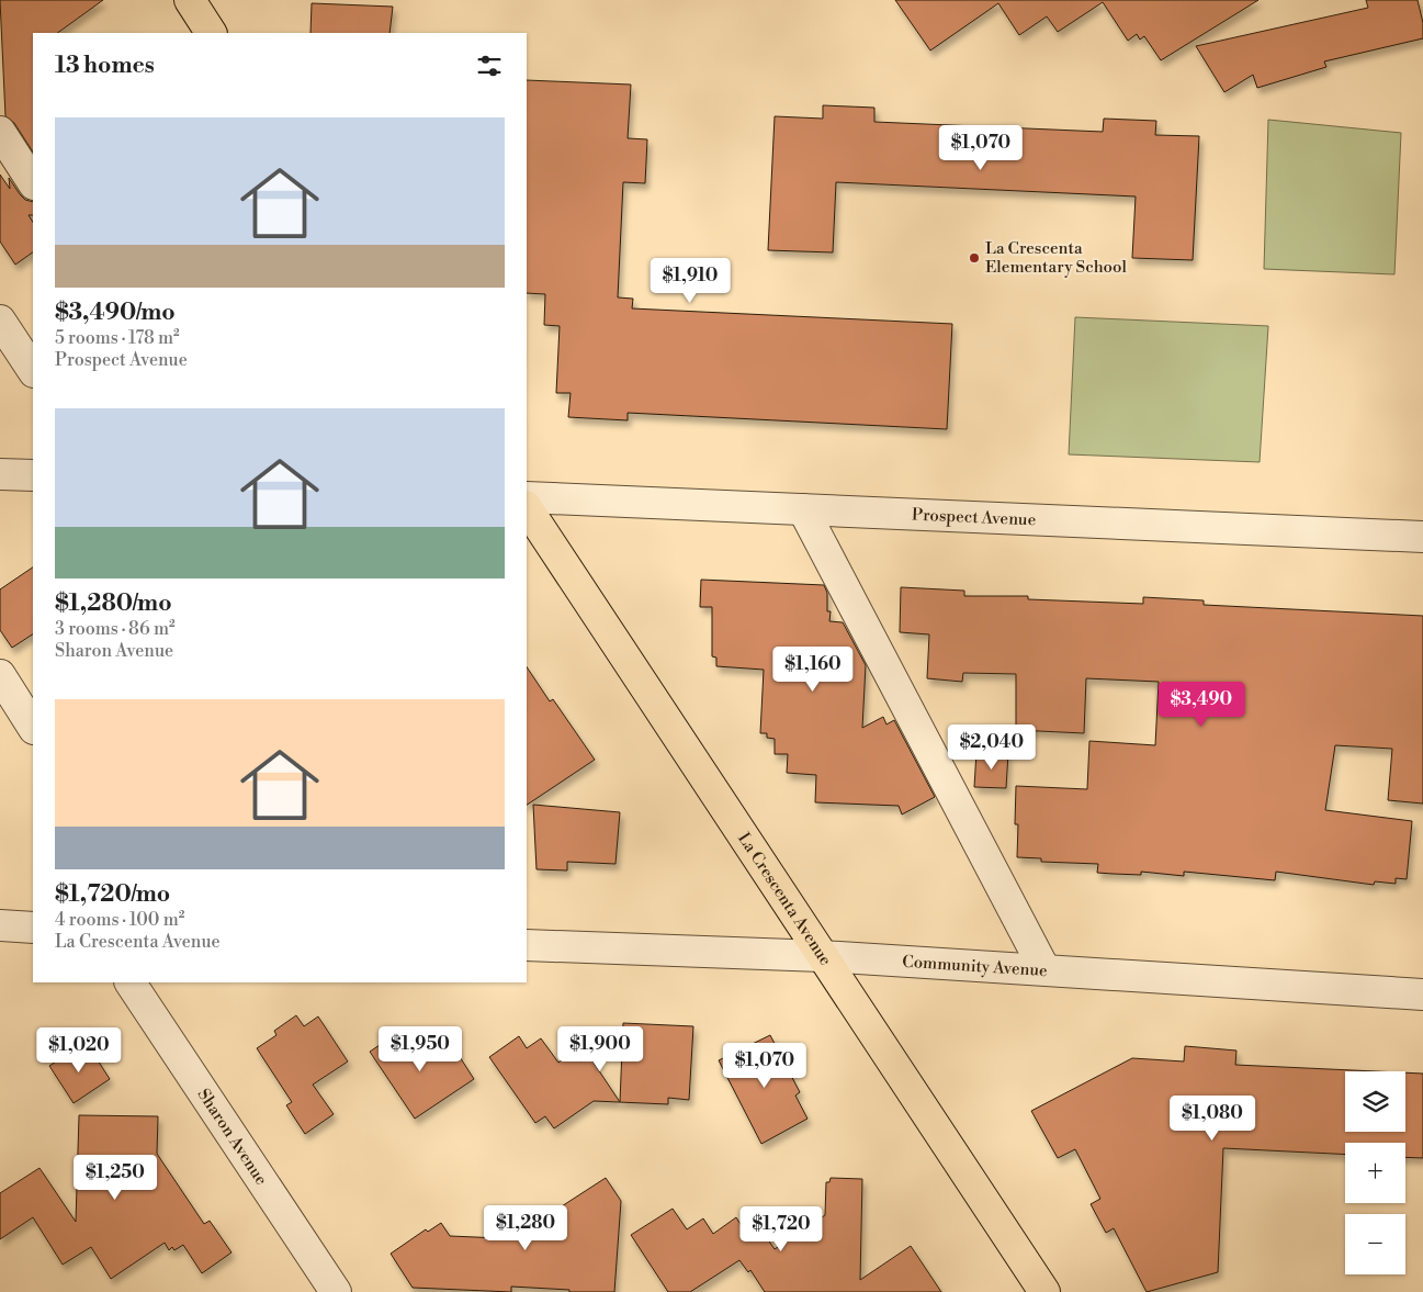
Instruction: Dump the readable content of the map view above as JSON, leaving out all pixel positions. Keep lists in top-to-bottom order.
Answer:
{
  "streets": {
    "main road": ["La Crescenta Avenue"],
    "street": ["Prospect Avenue", "Community Avenue", "Sharon Avenue"]
  },
  "crossings": [
    ["La Crescenta Avenue", "Community Avenue"]
  ],
  "places": ["La Crescenta Elementary School"],
  "page": {
    "heading": "13 homes",
    "list": [
      {
        "name": "$3,490/mo",
        "note": "5 rooms · 178 m² · Prospect Avenue"
      },
      {
        "name": "$1,280/mo",
        "note": "3 rooms · 86 m² · Sharon Avenue"
      },
      {
        "name": "$1,720/mo",
        "note": "4 rooms · 100 m² · La Crescenta Avenue"
      }
    ],
    "price": [
      "$1,070",
      "$1,910",
      "$1,160",
      "$3,490",
      "$2,040",
      "$1,950",
      "$1,900",
      "$1,020",
      "$1,070",
      "$1,080",
      "$1,250",
      "$1,280",
      "$1,720"
    ],
    "map_buttons": ["+", "−"]
  }
}
